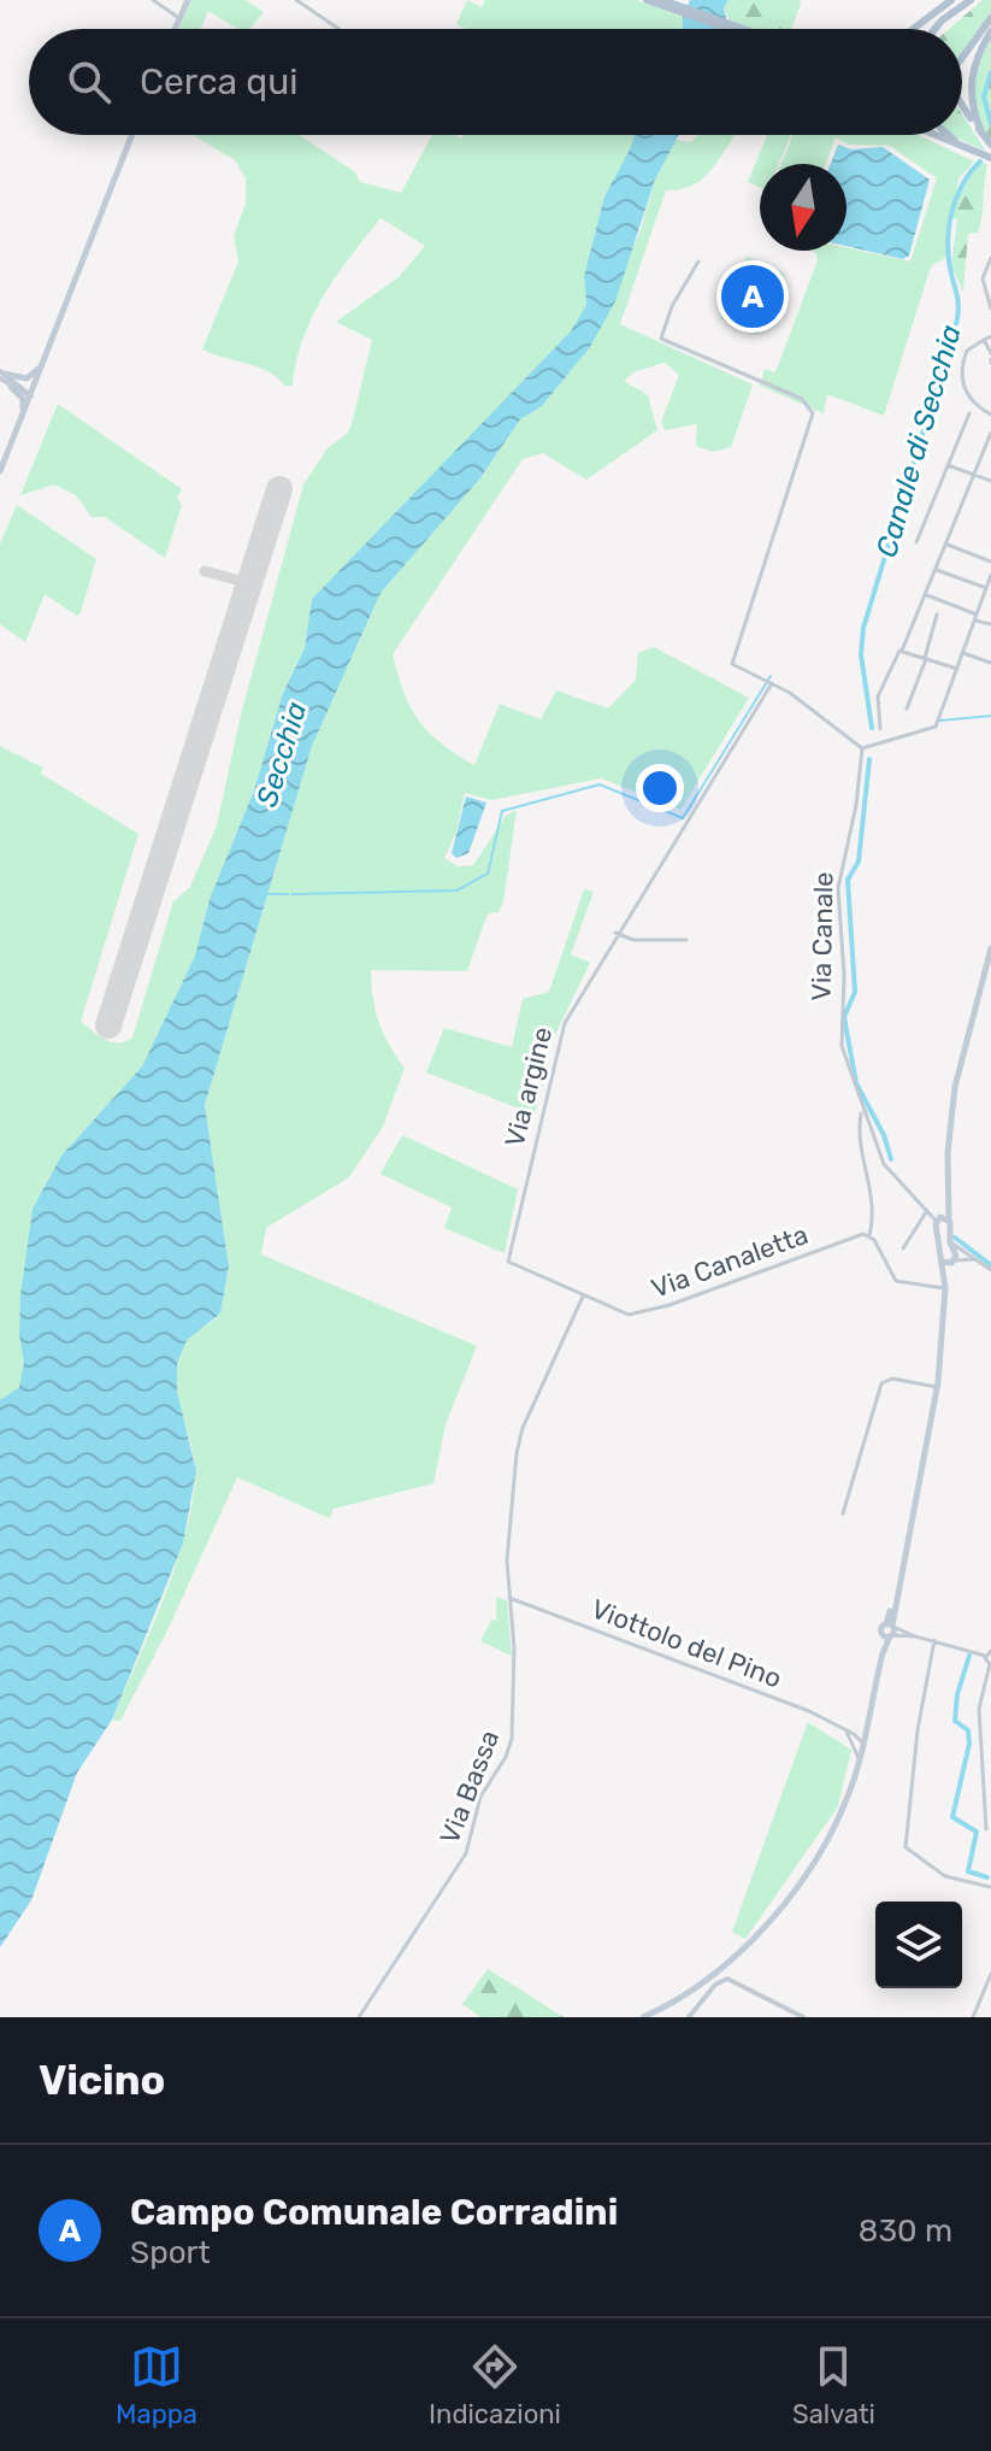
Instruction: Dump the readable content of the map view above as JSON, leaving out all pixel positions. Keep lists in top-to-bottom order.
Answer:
{
  "streets": {
    "street": [
      "Via Canale",
      "Via argine",
      "Via Canaletta",
      "Viottolo del Pino",
      "Via Bassa"
    ]
  },
  "crossings": [
    ["Via argine", "Via Canaletta"],
    ["Viottolo del Pino", "Via Bassa"]
  ],
  "water": ["Canale di Secchia", "Secchia"],
  "north": "bottom",
  "page": {
    "search": "Cerca qui",
    "pins": "A",
    "heading": "Vicino",
    "list": [
      {
        "mark": "A",
        "name": "Campo Comunale Corradini",
        "note": "Sport",
        "value": "830 m"
      }
    ],
    "nav": ["Mappa", "Indicazioni", "Salvati"]
  }
}
